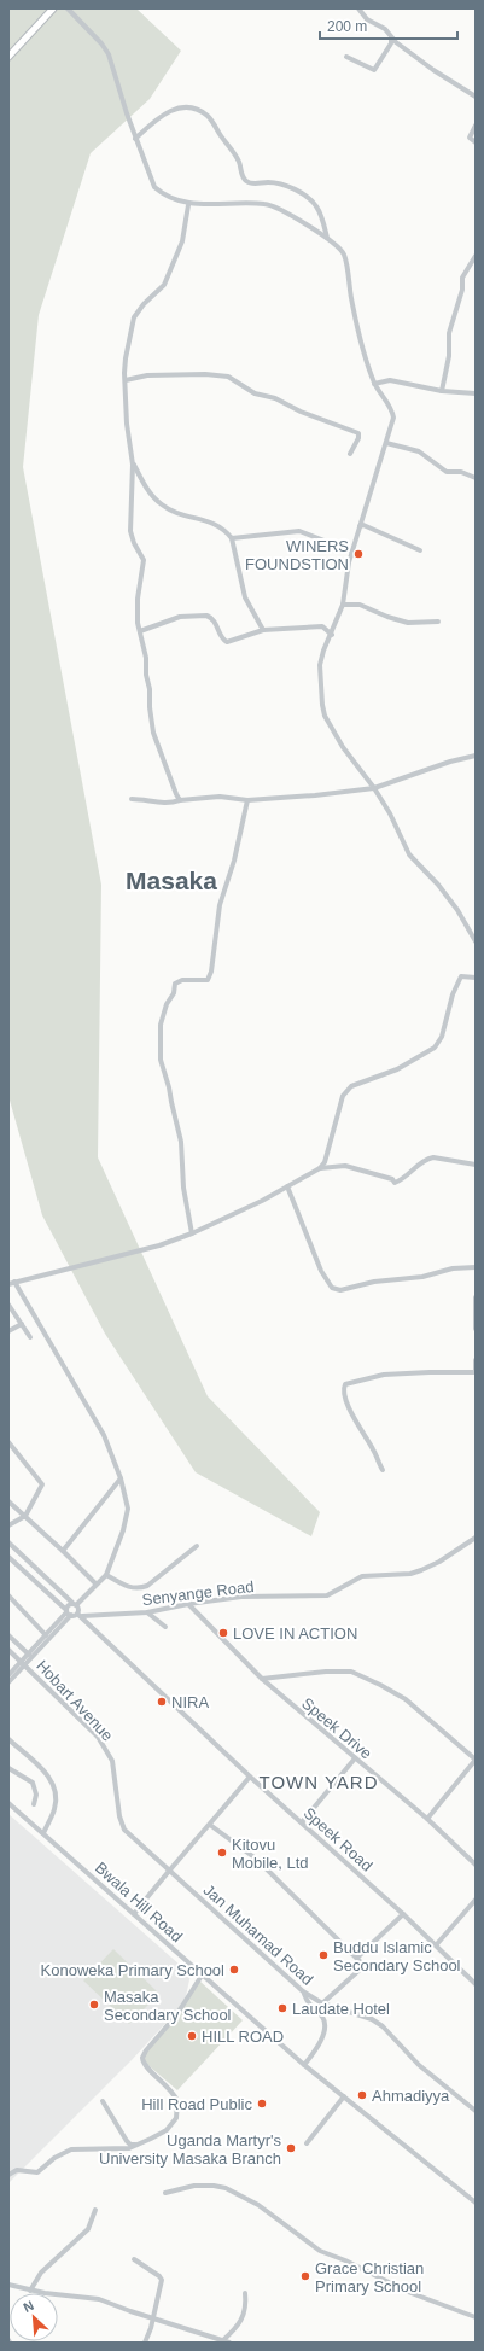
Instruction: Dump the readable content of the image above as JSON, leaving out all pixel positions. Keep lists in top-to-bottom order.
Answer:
{
  "streets": {
    "street": [
      "Senyange Road",
      "Hobart Avenue",
      "Speek Drive",
      "Speek Road",
      "Bwala Hill Road",
      "Jan Muhamad Road"
    ]
  },
  "crossings": [
    ["Senyange Road", "Speek Drive"],
    ["Senyange Road", "Speek Road"],
    ["Hobart Avenue", "Jan Muhamad Road"]
  ],
  "districts": ["Masaka", "TOWN YARD"],
  "places": [
    "WINERS FOUNDSTION",
    "LOVE IN ACTION",
    "NIRA",
    "Kitovu Mobile, Ltd",
    "Buddu Islamic Secondary School",
    "Konoweka Primary School",
    "Masaka Secondary School",
    "Laudate Hotel",
    "HILL ROAD",
    "Ahmadiyya",
    "Hill Road Public",
    "Uganda Martyr's University Masaka Branch",
    "Grace Christian Primary School"
  ],
  "scale_bar": "200 m",
  "north": "top left"
}
